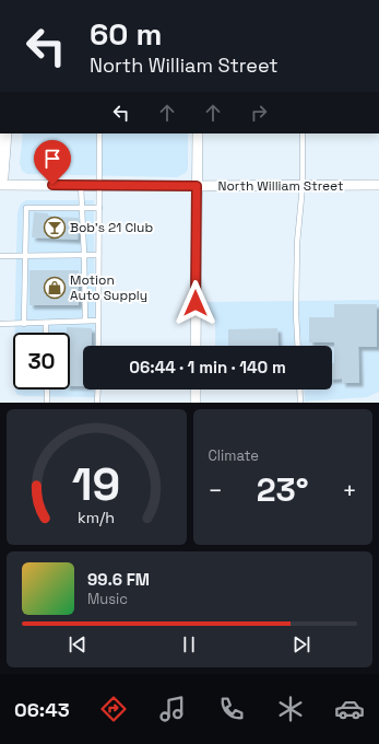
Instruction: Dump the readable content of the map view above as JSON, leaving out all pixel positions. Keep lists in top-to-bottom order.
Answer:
{
  "streets": {
    "street": ["North William Street"]
  },
  "places": {
    "bar": ["Bob's 21 Club"],
    "shop": ["Motion Auto Supply"]
  },
  "page": {
    "turn": ["60 m", "North William Street"],
    "limit": "30",
    "trip": "06:44 · 1 min · 140 m",
    "tile": "Climate",
    "heat": ["−", "23°", "+"],
    "song": ["99.6 FM", "Music"],
    "tabs": "06:43",
    "gauge": ["19", "km/h"]
  }
}
